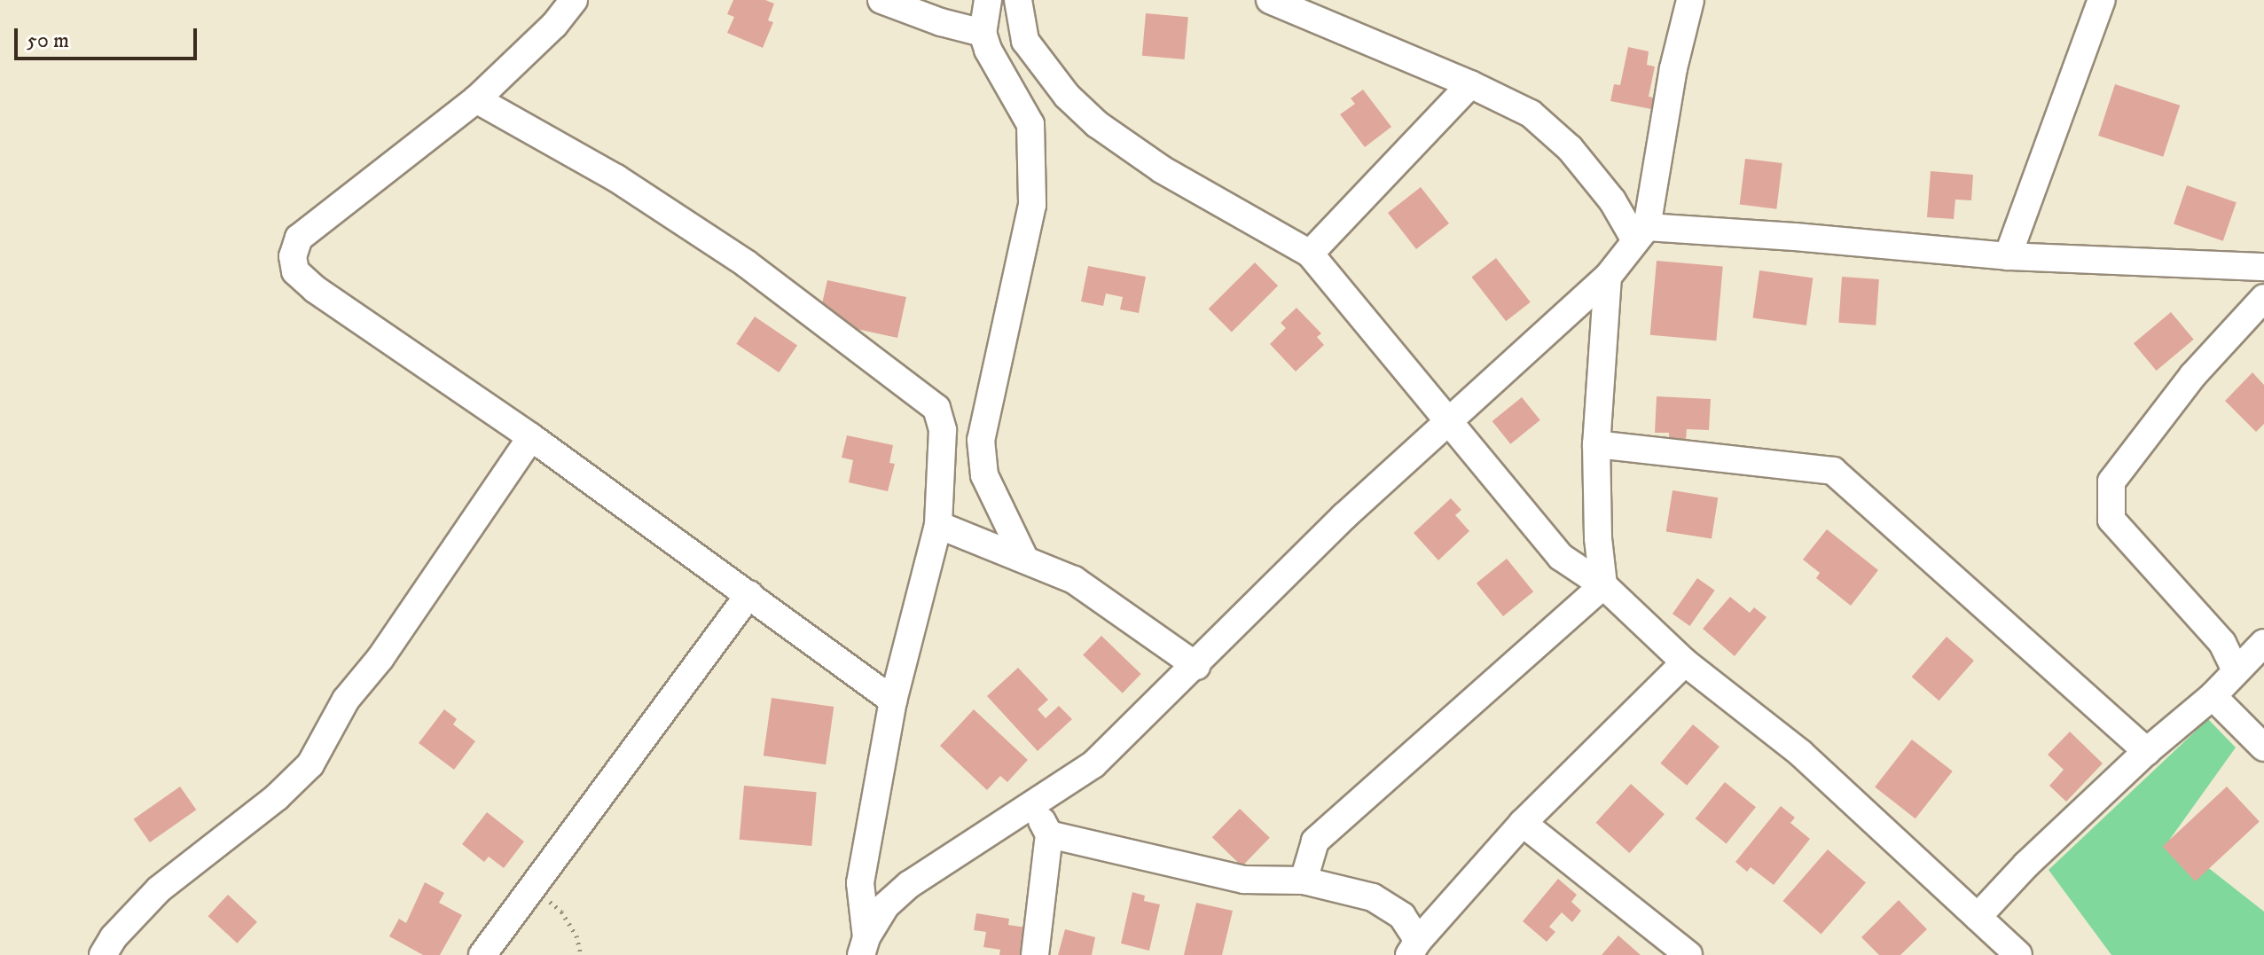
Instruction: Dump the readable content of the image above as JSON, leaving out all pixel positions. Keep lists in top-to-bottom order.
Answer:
{
  "scale_bar": "50 m"
}
